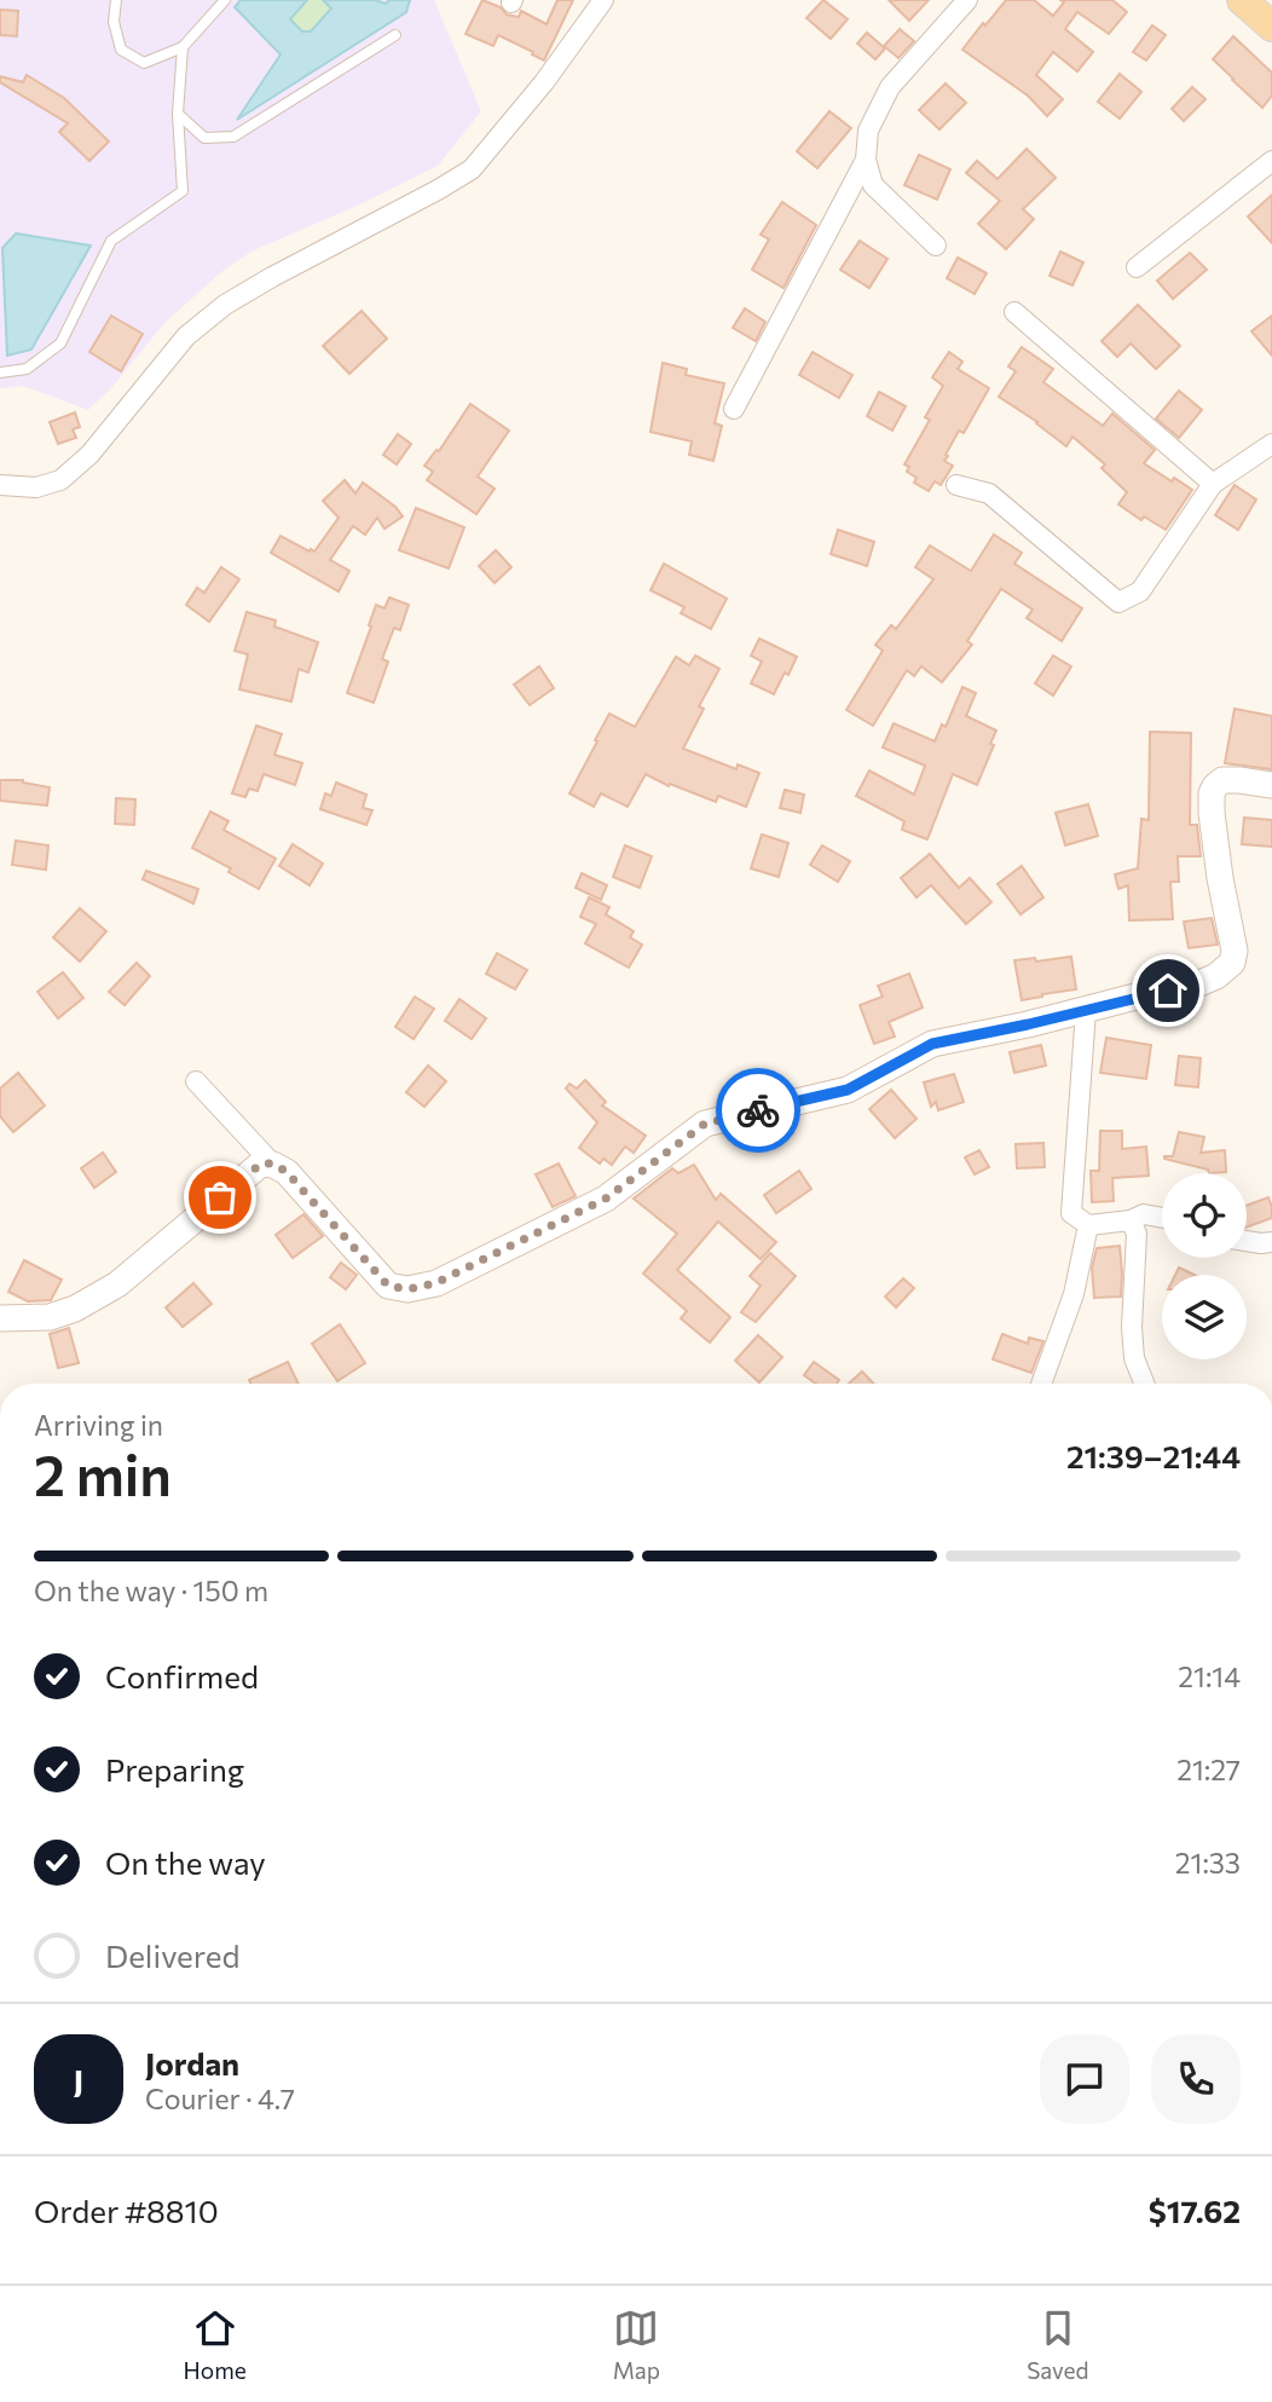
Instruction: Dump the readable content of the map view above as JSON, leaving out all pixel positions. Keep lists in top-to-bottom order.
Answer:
{
  "page": {
    "heading": ["2 min", "Arriving in", "21:39–21:44"],
    "panel": [
      "Jordan",
      "Courier · 4.7",
      "Order #8810",
      "$17.62"
    ],
    "bar": "On the way · 150 m",
    "list": [
      ["Confirmed", "21:14"],
      ["Preparing", "21:27"],
      ["On the way", "21:33"],
      "Delivered"
    ],
    "round": "J",
    "tabs": ["Home", "Map", "Saved"]
  }
}
